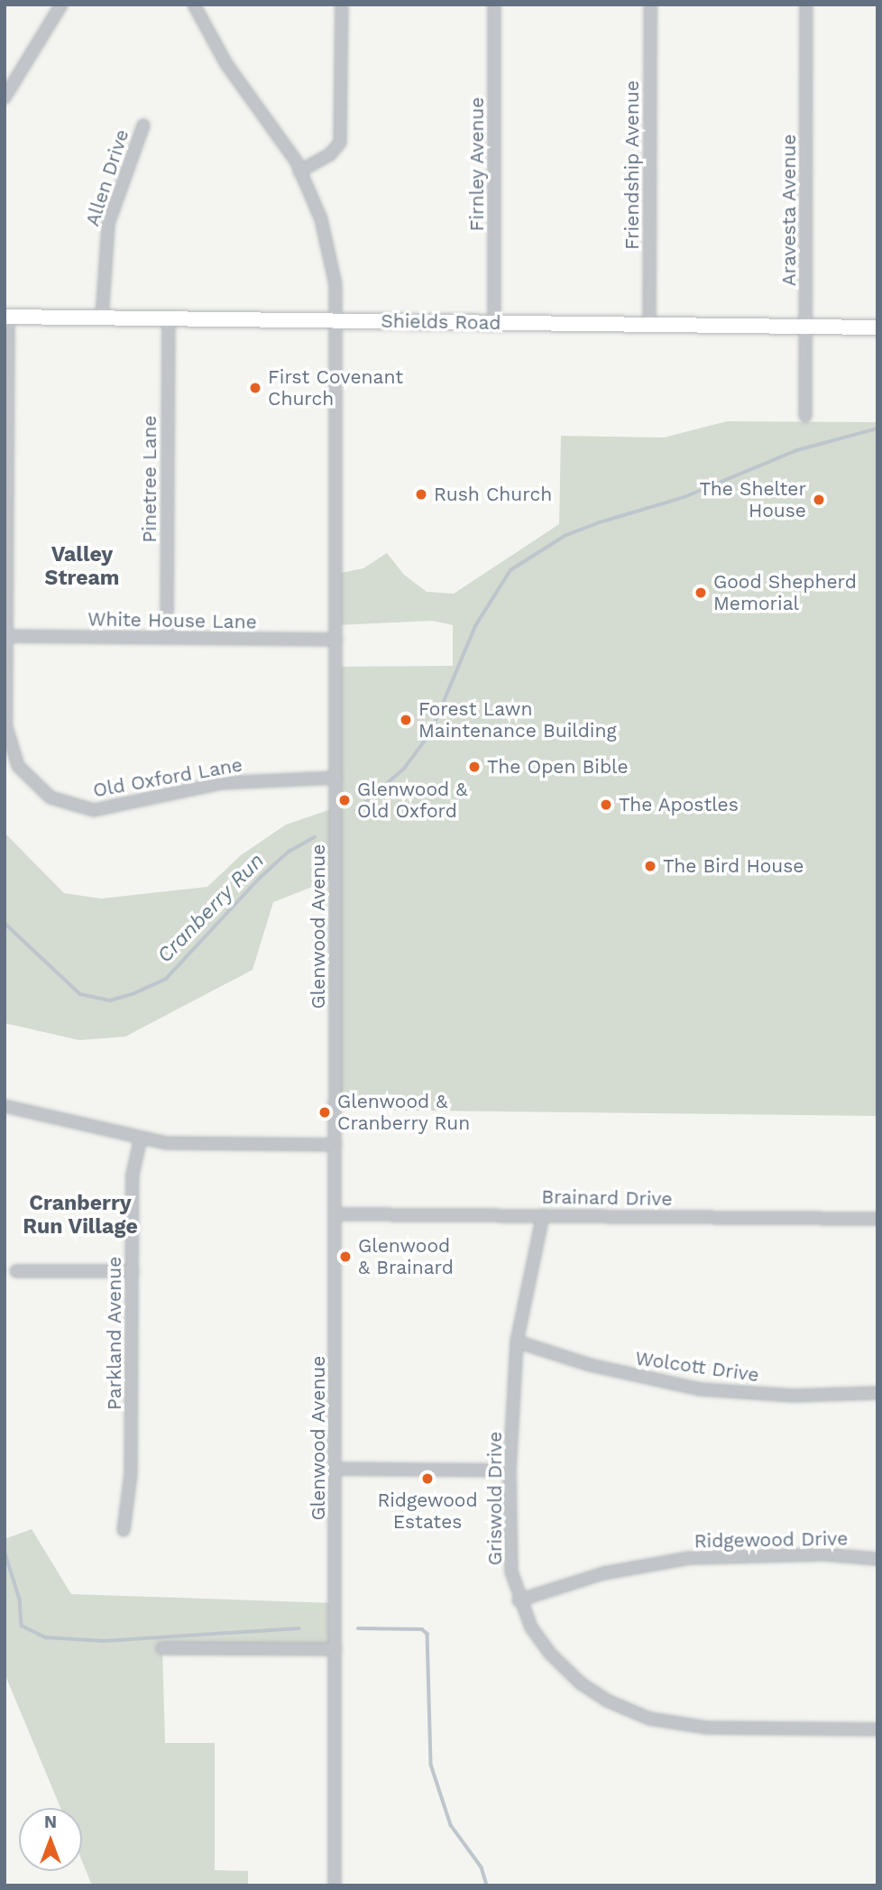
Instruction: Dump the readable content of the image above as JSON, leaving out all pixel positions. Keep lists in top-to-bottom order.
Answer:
{
  "streets": {
    "main road": ["Shields Road"],
    "street": [
      "Firnley Avenue",
      "Friendship Avenue",
      "Allen Drive",
      "Aravesta Avenue",
      "Pinetree Lane",
      "White House Lane",
      "Old Oxford Lane",
      "Glenwood Avenue",
      "Brainard Drive",
      "Parkland Avenue",
      "Wolcott Drive",
      "Griswold Drive",
      "Ridgewood Drive"
    ]
  },
  "crossings": [
    ["Firnley Avenue", "Shields Road"],
    ["Friendship Avenue", "Shields Road"],
    ["Allen Drive", "Shields Road"],
    ["Aravesta Avenue", "Shields Road"],
    ["Shields Road", "Pinetree Lane"],
    ["Shields Road", "Old Oxford Lane"],
    ["Shields Road", "Glenwood Avenue"],
    ["Pinetree Lane", "White House Lane"],
    ["White House Lane", "Old Oxford Lane"],
    ["White House Lane", "Glenwood Avenue"],
    ["Old Oxford Lane", "Glenwood Avenue"],
    ["Glenwood Avenue", "Brainard Drive"],
    ["Brainard Drive", "Griswold Drive"],
    ["Wolcott Drive", "Griswold Drive"],
    ["Griswold Drive", "Ridgewood Drive"]
  ],
  "districts": ["Valley Stream", "Cranberry Run Village"],
  "water": ["Cranberry Run"],
  "places": [
    "First Covenant Church",
    "Rush Church",
    "The Shelter House",
    "Good Shepherd Memorial",
    "Forest Lawn Maintenance Building",
    "The Open Bible",
    "Glenwood & Old Oxford",
    "The Apostles",
    "The Bird House",
    "Glenwood & Cranberry Run",
    "Glenwood & Brainard",
    "Ridgewood Estates"
  ],
  "north": "top"
}
